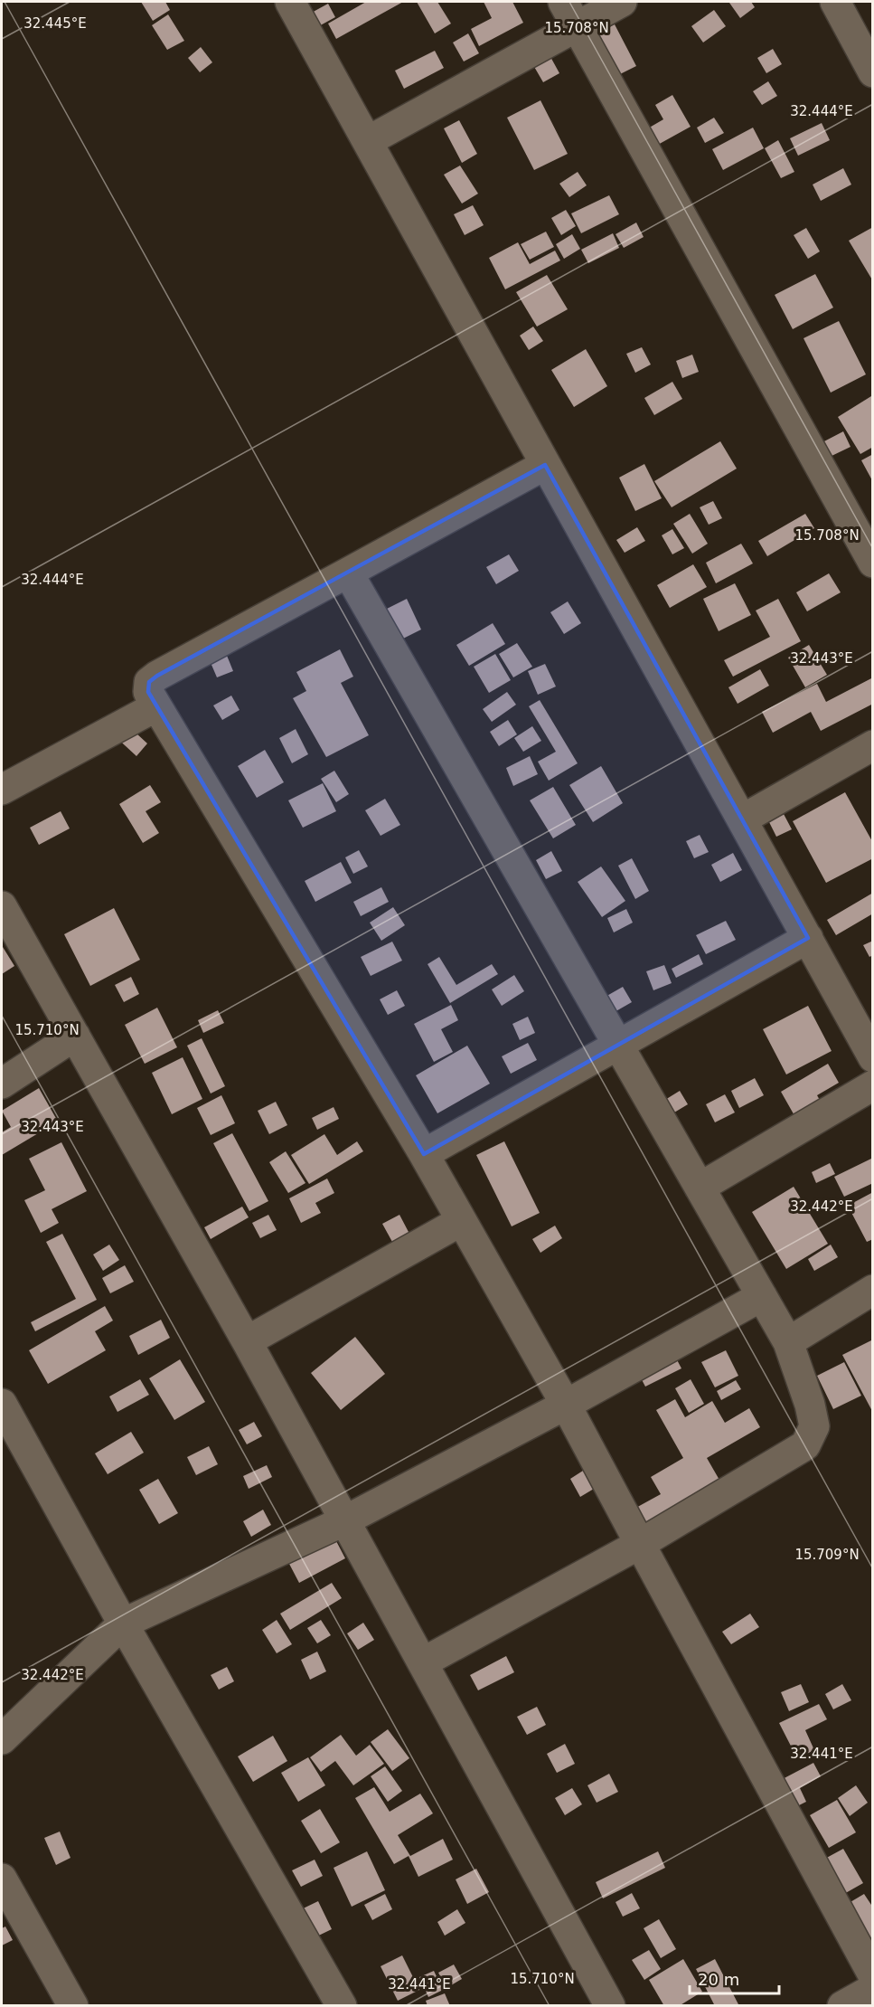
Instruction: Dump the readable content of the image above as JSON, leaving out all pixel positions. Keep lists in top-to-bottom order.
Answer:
{
  "scale_bar": "20 m",
  "coordinates": [
    "32.445°E",
    "15.708°N",
    "32.444°E",
    "32.443°E",
    "15.710°N",
    "32.442°E",
    "15.709°N",
    "32.441°E"
  ]
}
